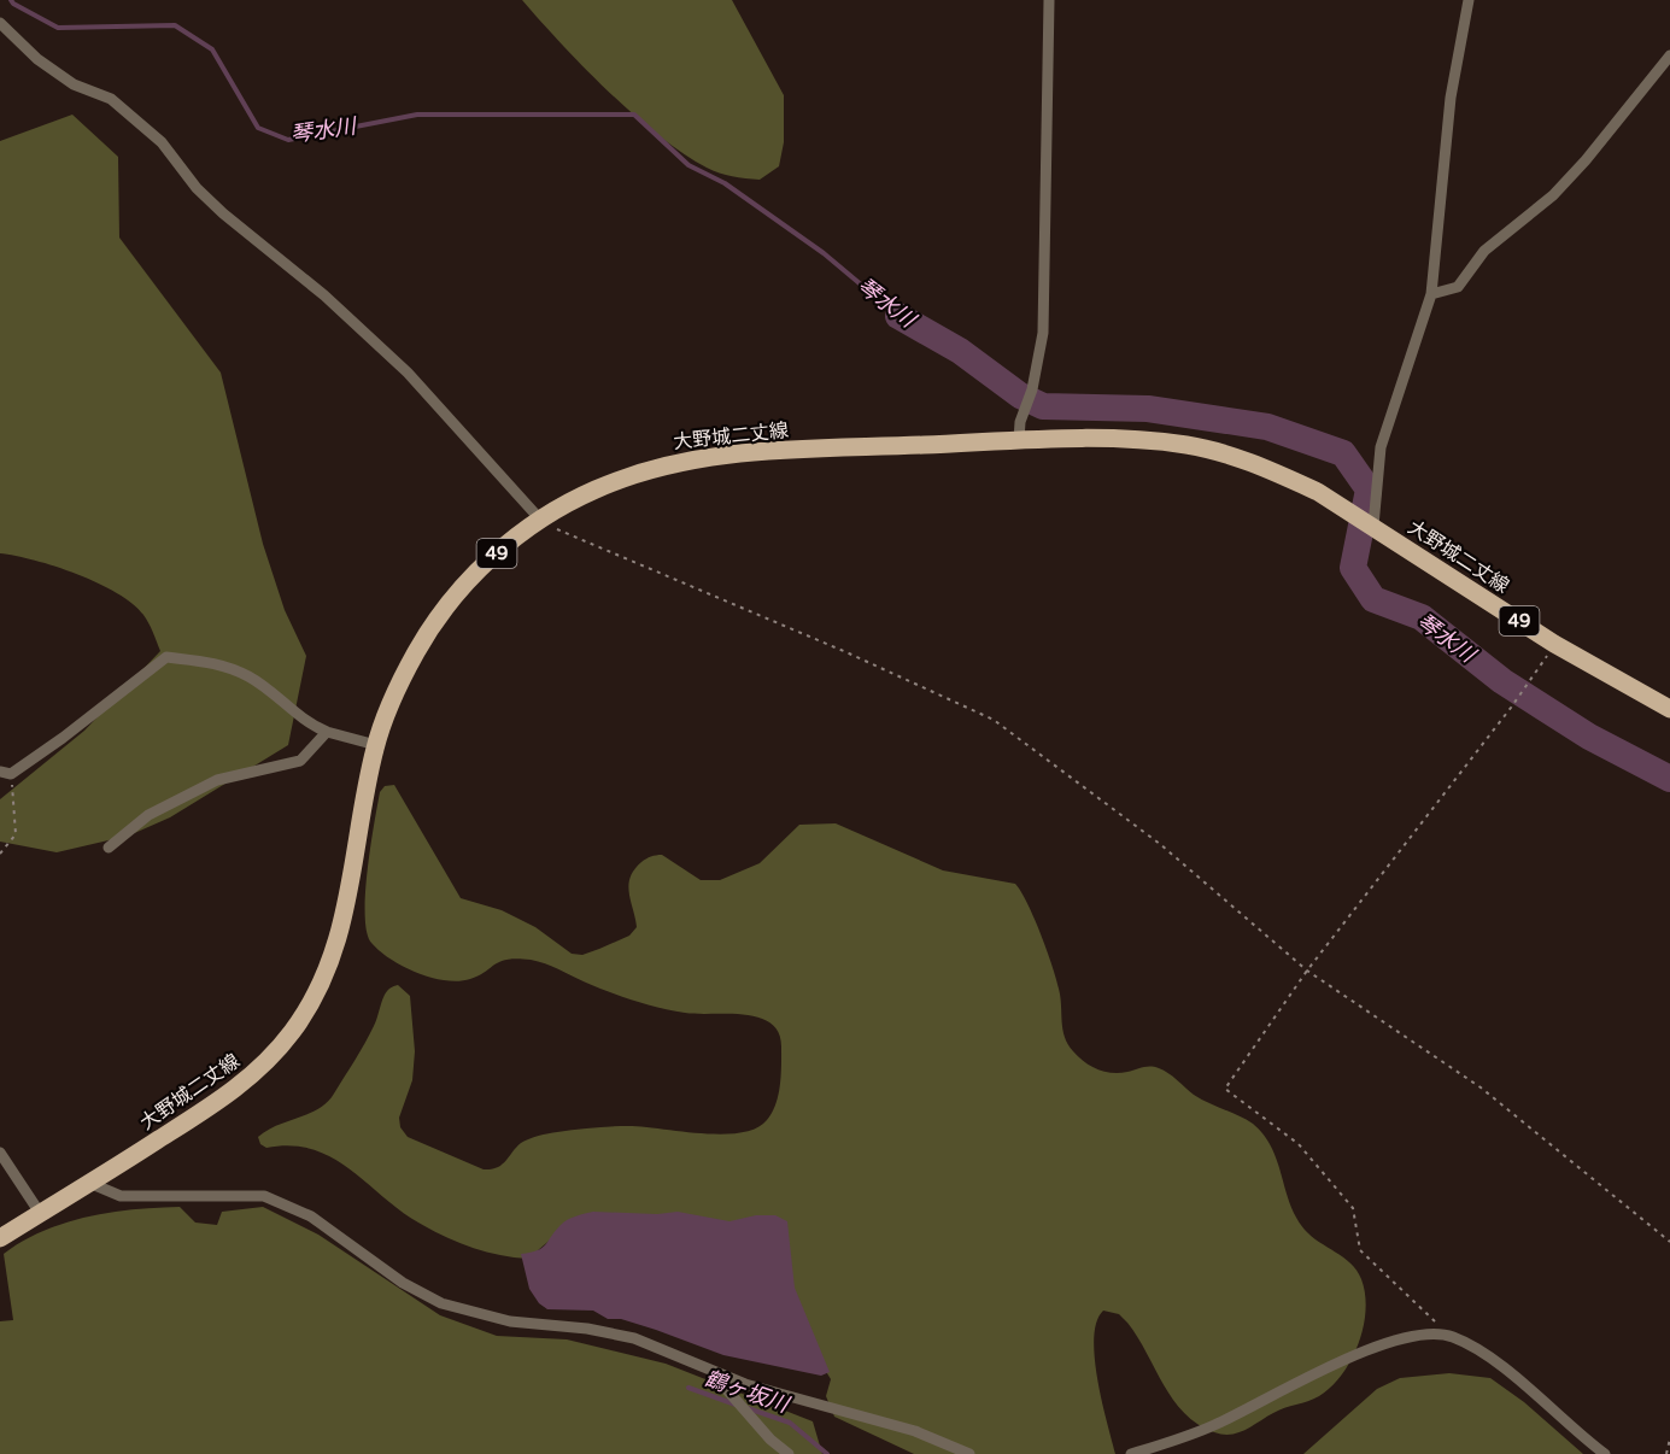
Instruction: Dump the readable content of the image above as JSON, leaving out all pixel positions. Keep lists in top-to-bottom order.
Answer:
{
  "streets": {
    "main road": ["大野城二丈線", "49"]
  },
  "water": ["琴水川", "鶴ヶ坂川"]
}
